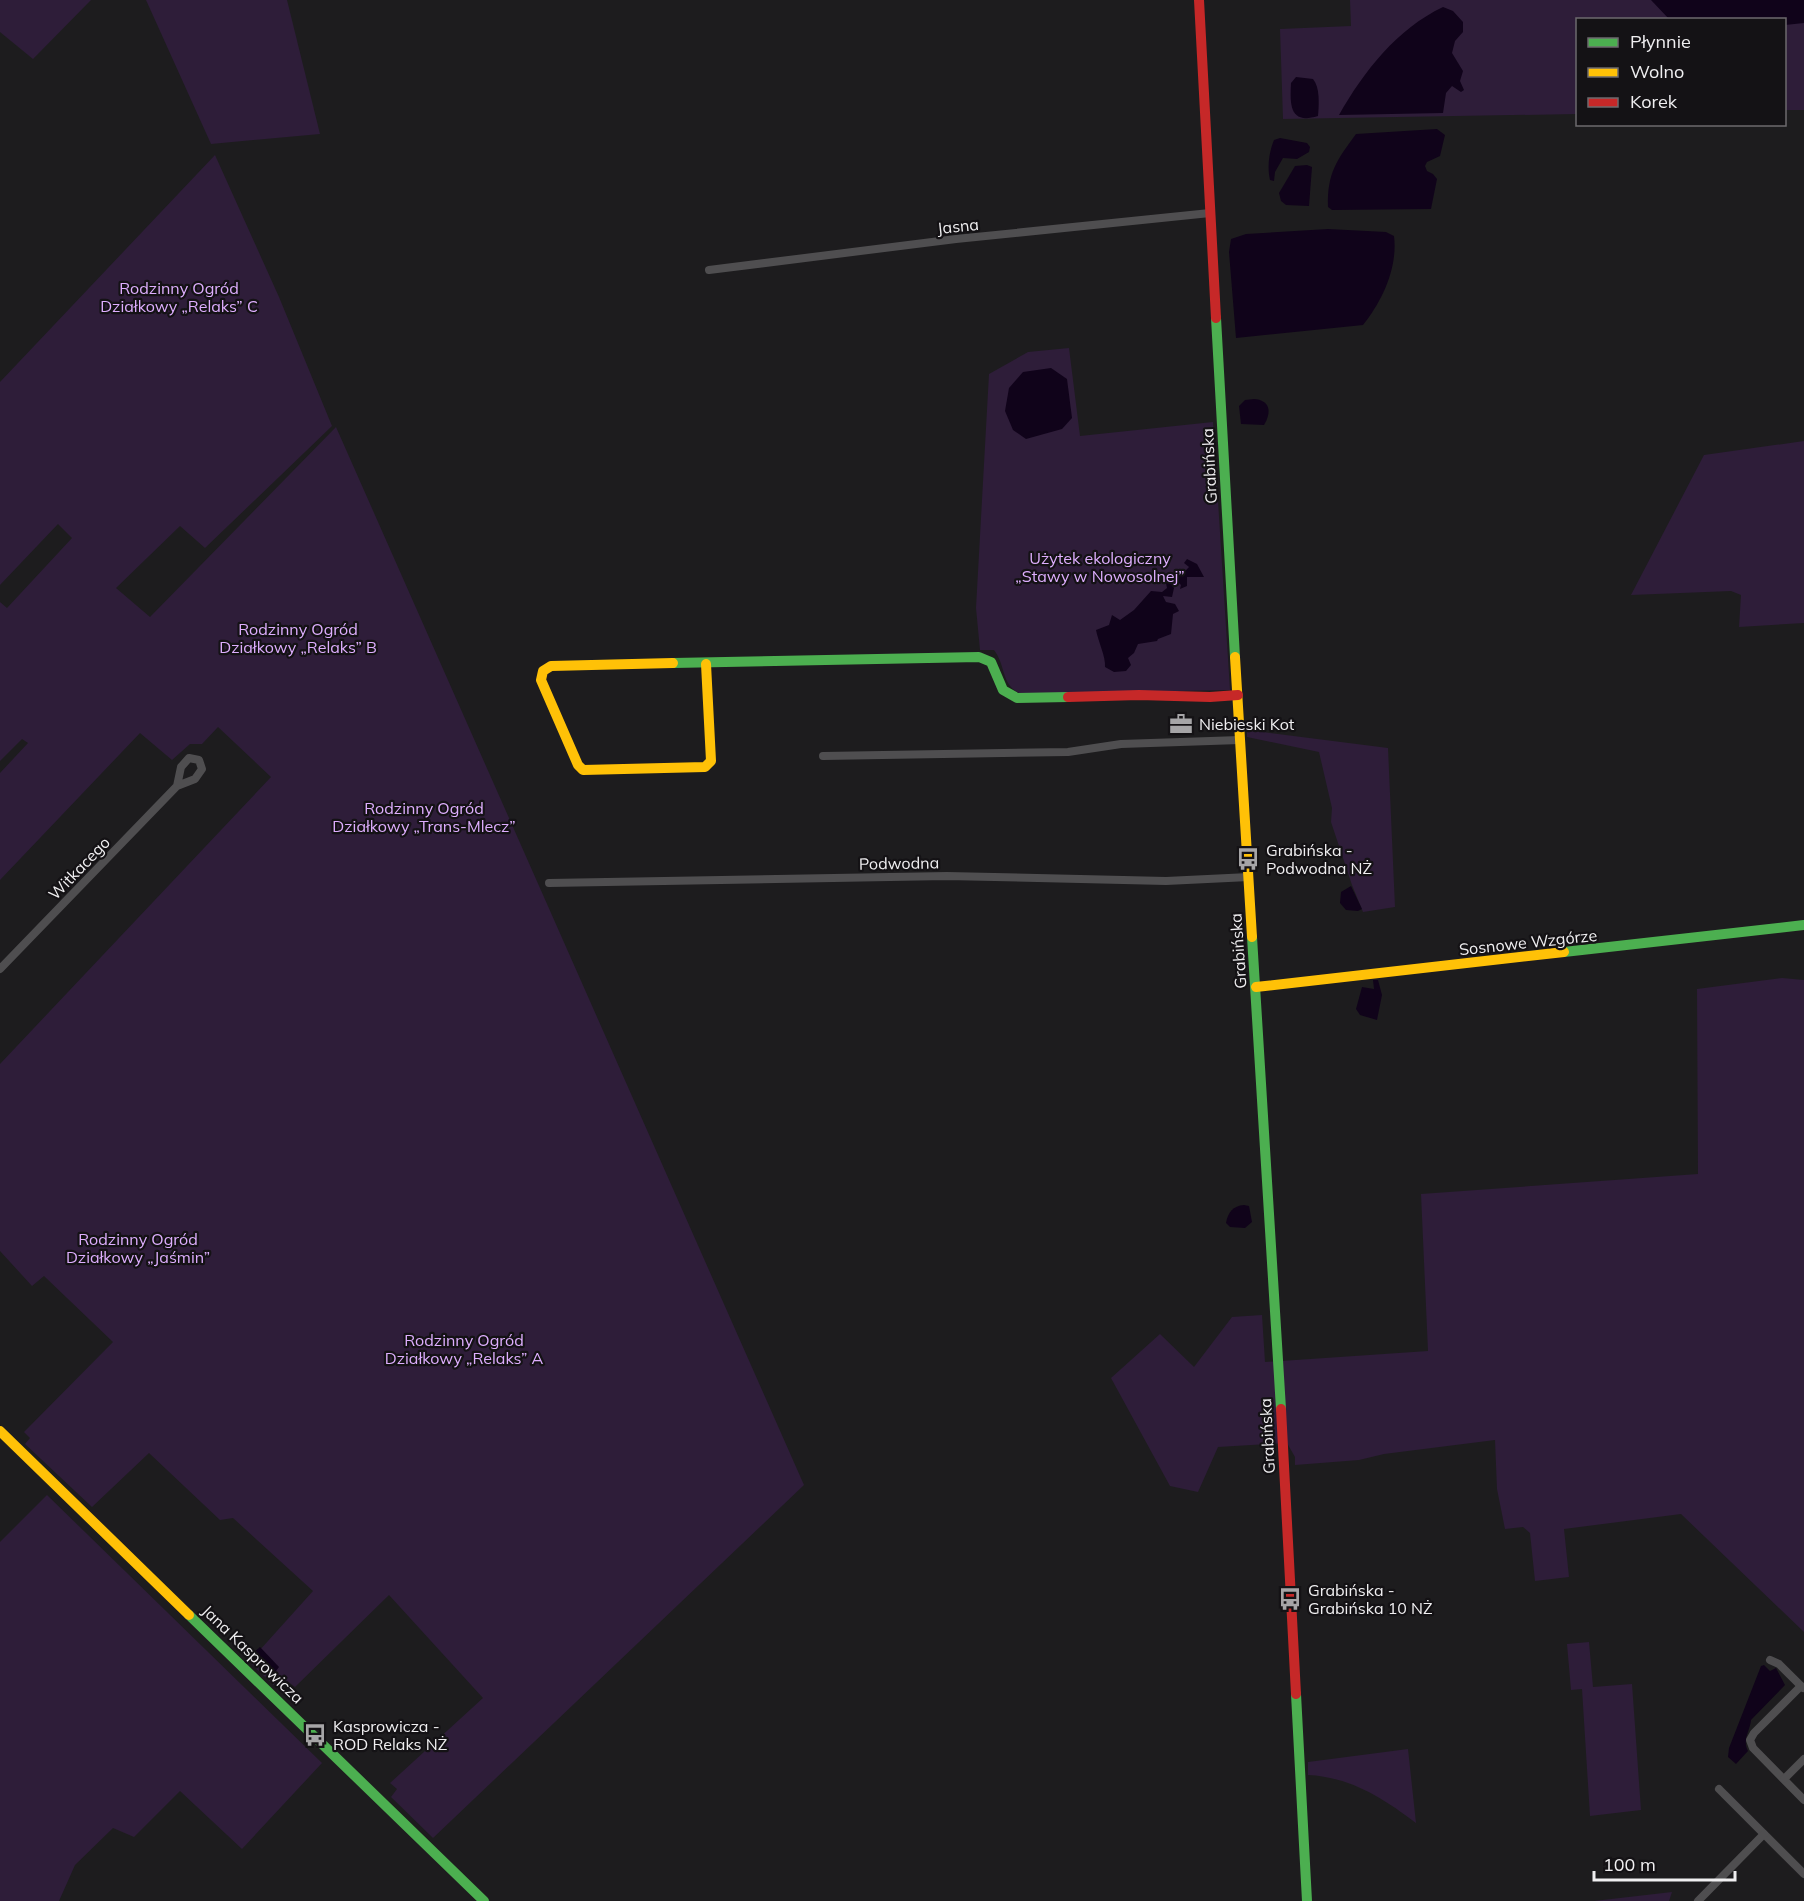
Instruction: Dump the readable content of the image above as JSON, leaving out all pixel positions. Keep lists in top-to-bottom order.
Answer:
{
  "streets": {
    "street": [
      "Jasna",
      "Grabińska",
      "Podwodna",
      "Witkacego",
      "Sosnowe Wzgórze",
      "Jana Kasprowicza"
    ]
  },
  "crossings": [
    ["Jasna", "Grabińska"],
    ["Grabińska", "Podwodna"],
    ["Grabińska", "Sosnowe Wzgórze"]
  ],
  "parks": [
    "Rodzinny Ogród Działkowy „Relaks” C",
    "Użytek ekologiczny „Stawy w Nowosolnej”",
    "Rodzinny Ogród Działkowy „Relaks” B",
    "Rodzinny Ogród Działkowy „Trans-Mlecz”",
    "Rodzinny Ogród Działkowy „Jaśmin”",
    "Rodzinny Ogród Działkowy „Relaks” A"
  ],
  "places": {
    "office": ["Niebieski Kot"],
    "bus stop": ["Grabińska - Podwodna NŻ", "Grabińska - Grabińska 10 NŻ", "Kasprowicza - ROD Relaks NŻ"]
  },
  "legend": ["Płynnie", "Wolno", "Korek"],
  "scale_bar": "100 m"
}
